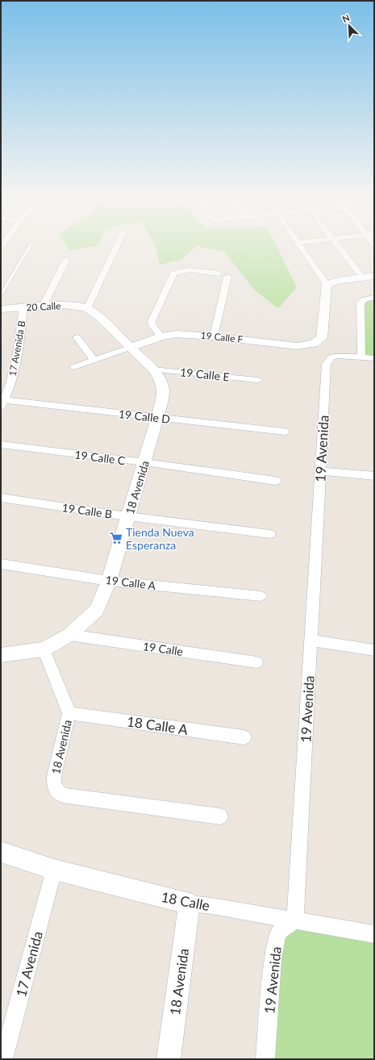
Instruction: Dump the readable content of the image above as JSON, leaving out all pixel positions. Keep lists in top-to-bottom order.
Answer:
{
  "streets": {
    "street": [
      "20 Calle",
      "19 Calle F",
      "17 Avenida B",
      "19 Calle E",
      "19 Calle D",
      "19 Avenida",
      "19 Calle C",
      "18 Avenida",
      "19 Calle B",
      "19 Calle A",
      "19 Calle",
      "18 Calle A",
      "18 Calle",
      "17 Avenida"
    ]
  },
  "crossings": [
    ["20 Calle", "17 Avenida B"],
    ["20 Calle", "18 Avenida"],
    ["19 Calle F", "18 Avenida"],
    ["17 Avenida B", "19 Calle D"],
    ["19 Calle E", "18 Avenida"],
    ["19 Calle D", "18 Avenida"],
    ["19 Avenida", "18 Calle"],
    ["19 Calle C", "18 Avenida"],
    ["18 Avenida", "19 Calle B"],
    ["18 Avenida", "19 Calle A"],
    ["18 Avenida", "19 Calle"],
    ["18 Avenida", "18 Calle A"],
    ["18 Avenida", "18 Calle"],
    ["18 Calle", "17 Avenida"]
  ],
  "places": {
    "supermarket": ["Tienda Nueva Esperanza"]
  },
  "north": "top left"
}
